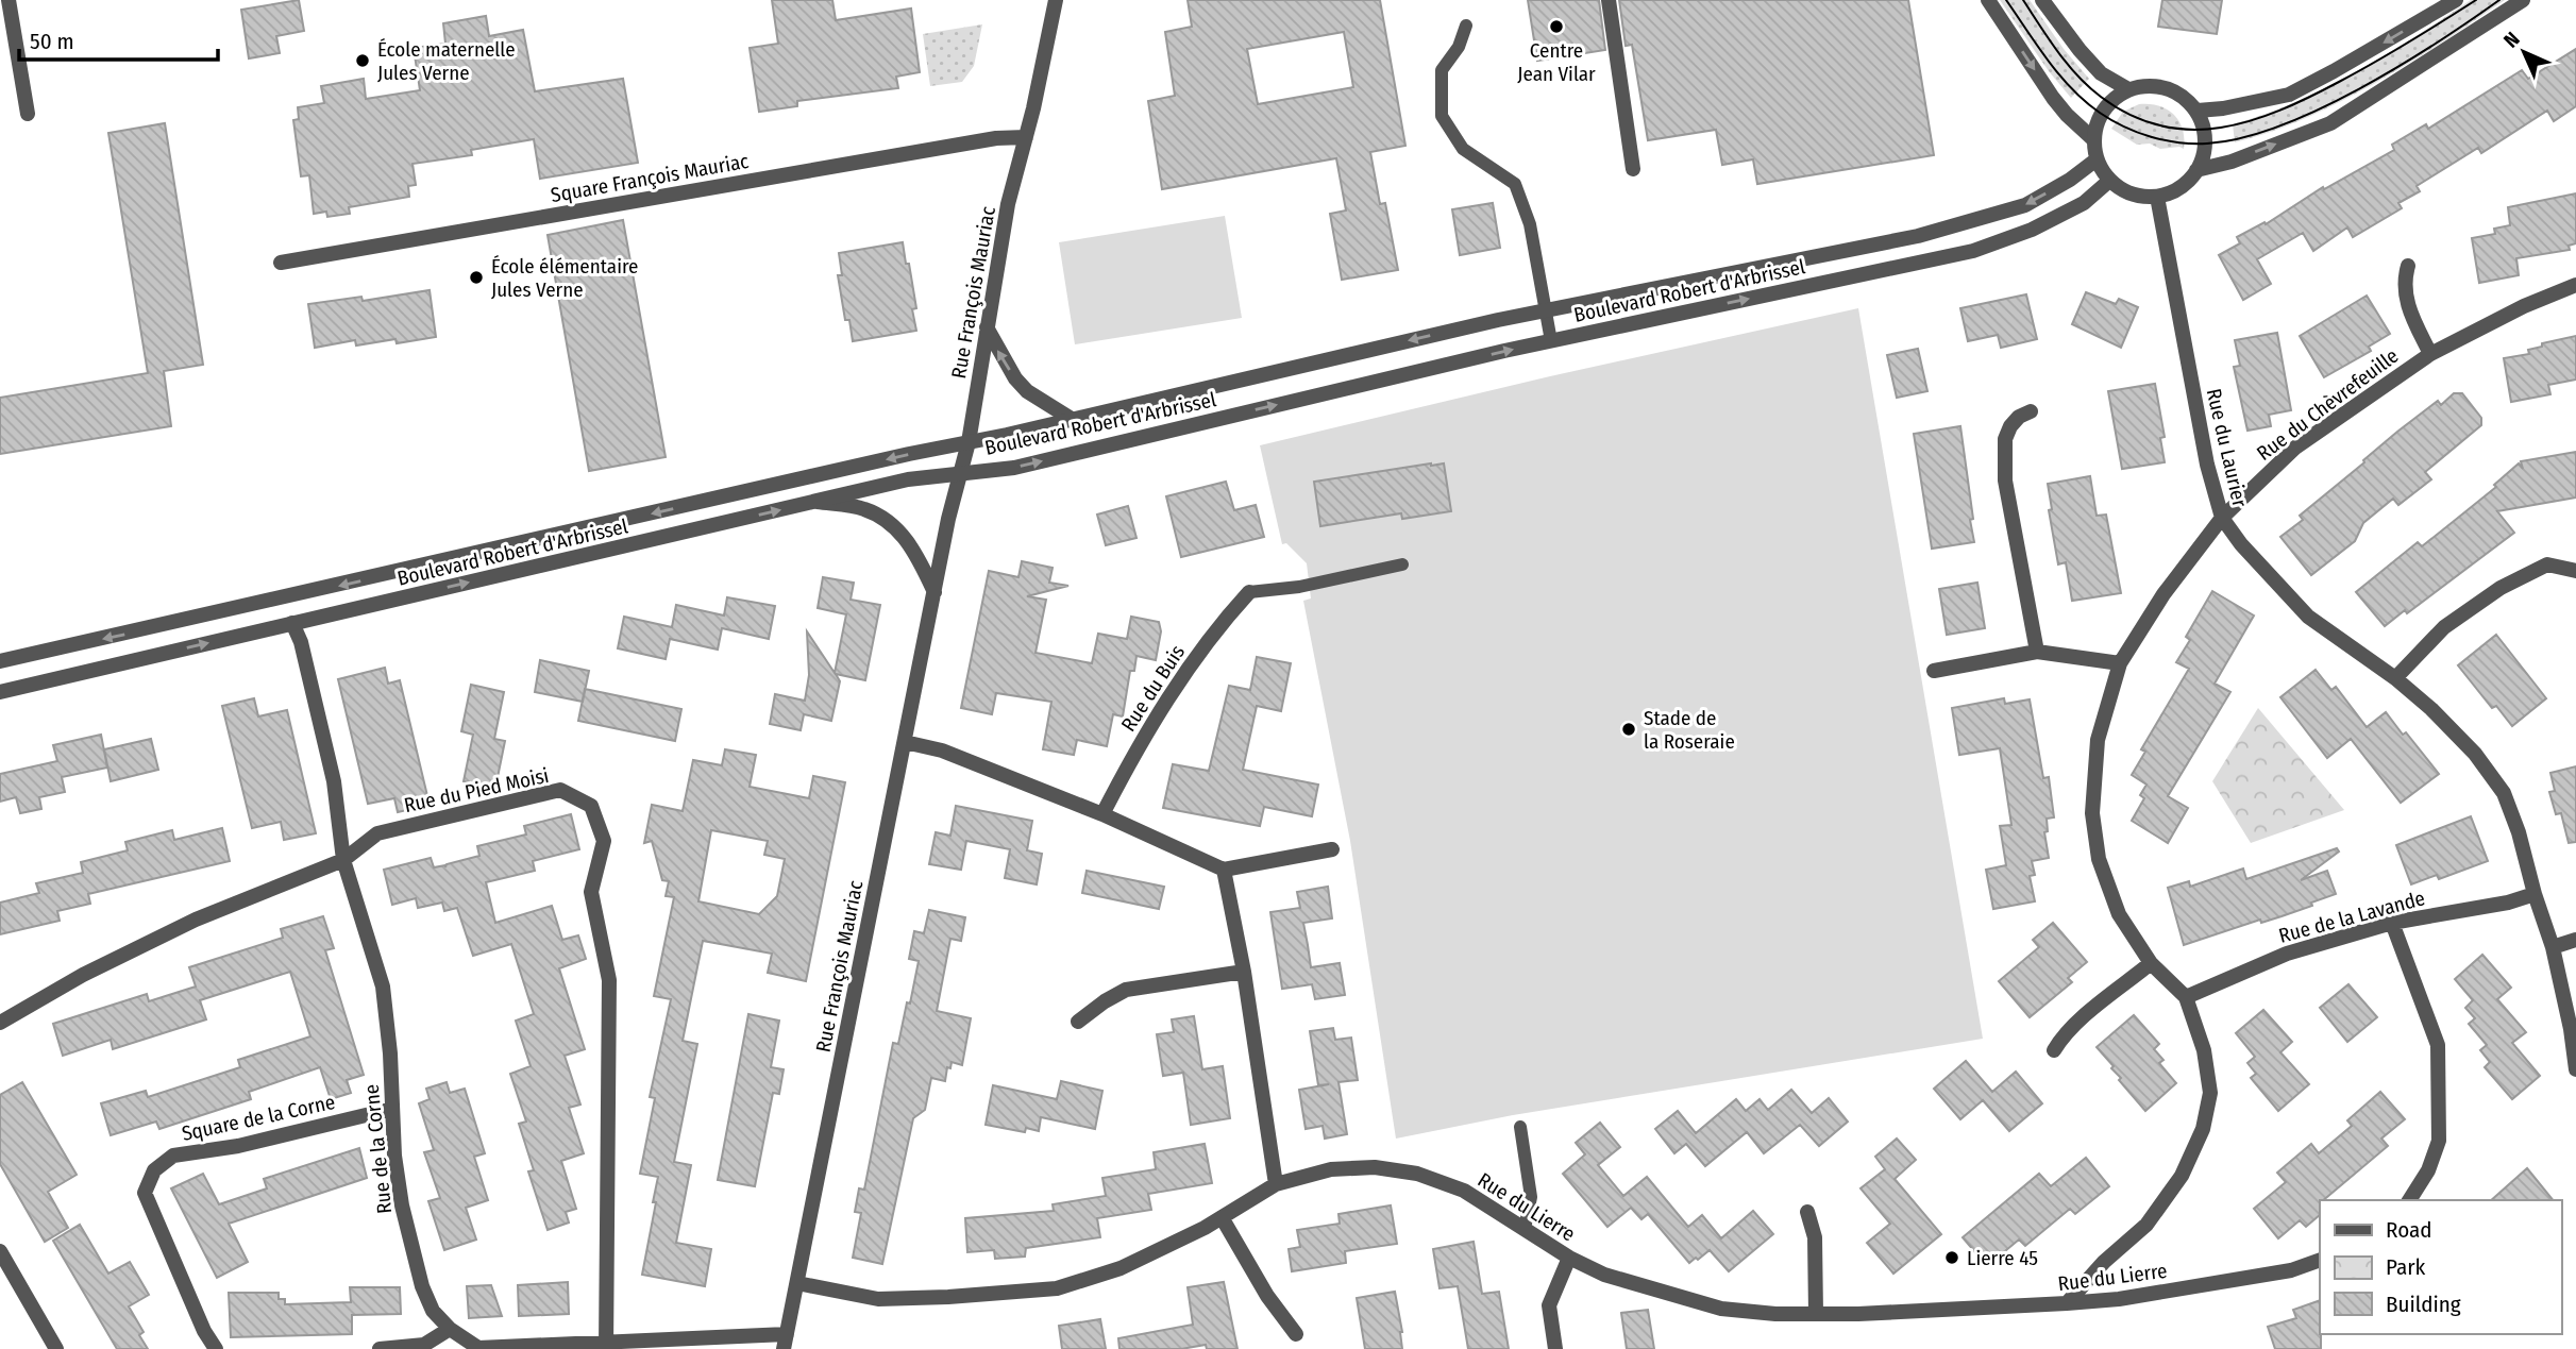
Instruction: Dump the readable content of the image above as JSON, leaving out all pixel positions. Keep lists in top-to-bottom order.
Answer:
{
  "streets": {
    "street": [
      "Square François Mauriac",
      "Boulevard Robert d'Arbrissel",
      "Rue François Mauriac",
      "Rue du Chèvrefeuille",
      "Rue du Laurier",
      "Rue du Buis",
      "Rue du Pied Moisi",
      "Rue de la Lavande",
      "Square de la Corne",
      "Rue de la Corne",
      "Rue du Lierre"
    ]
  },
  "crossings": [
    ["Square François Mauriac", "Rue François Mauriac"],
    ["Boulevard Robert d'Arbrissel", "Rue François Mauriac"],
    ["Boulevard Robert d'Arbrissel", "Rue du Laurier"],
    ["Boulevard Robert d'Arbrissel", "Rue de la Corne"],
    ["Rue François Mauriac", "Rue de la Corne"],
    ["Rue François Mauriac", "Rue du Lierre"],
    ["Rue du Chèvrefeuille", "Rue du Laurier"],
    ["Rue du Chèvrefeuille", "Rue de la Lavande"],
    ["Rue du Chèvrefeuille", "Rue du Lierre"],
    ["Rue du Laurier", "Rue de la Lavande"],
    ["Rue du Pied Moisi", "Rue de la Corne"],
    ["Square de la Corne", "Rue de la Corne"]
  ],
  "places": [
    "Centre Jean Vilar",
    "École maternelle Jules Verne",
    "École élémentaire Jules Verne",
    "Stade de la Roseraie",
    "Lierre 45"
  ],
  "legend": ["Road", "Park", "Building"],
  "scale_bar": "50 m",
  "north": "top left"
}
